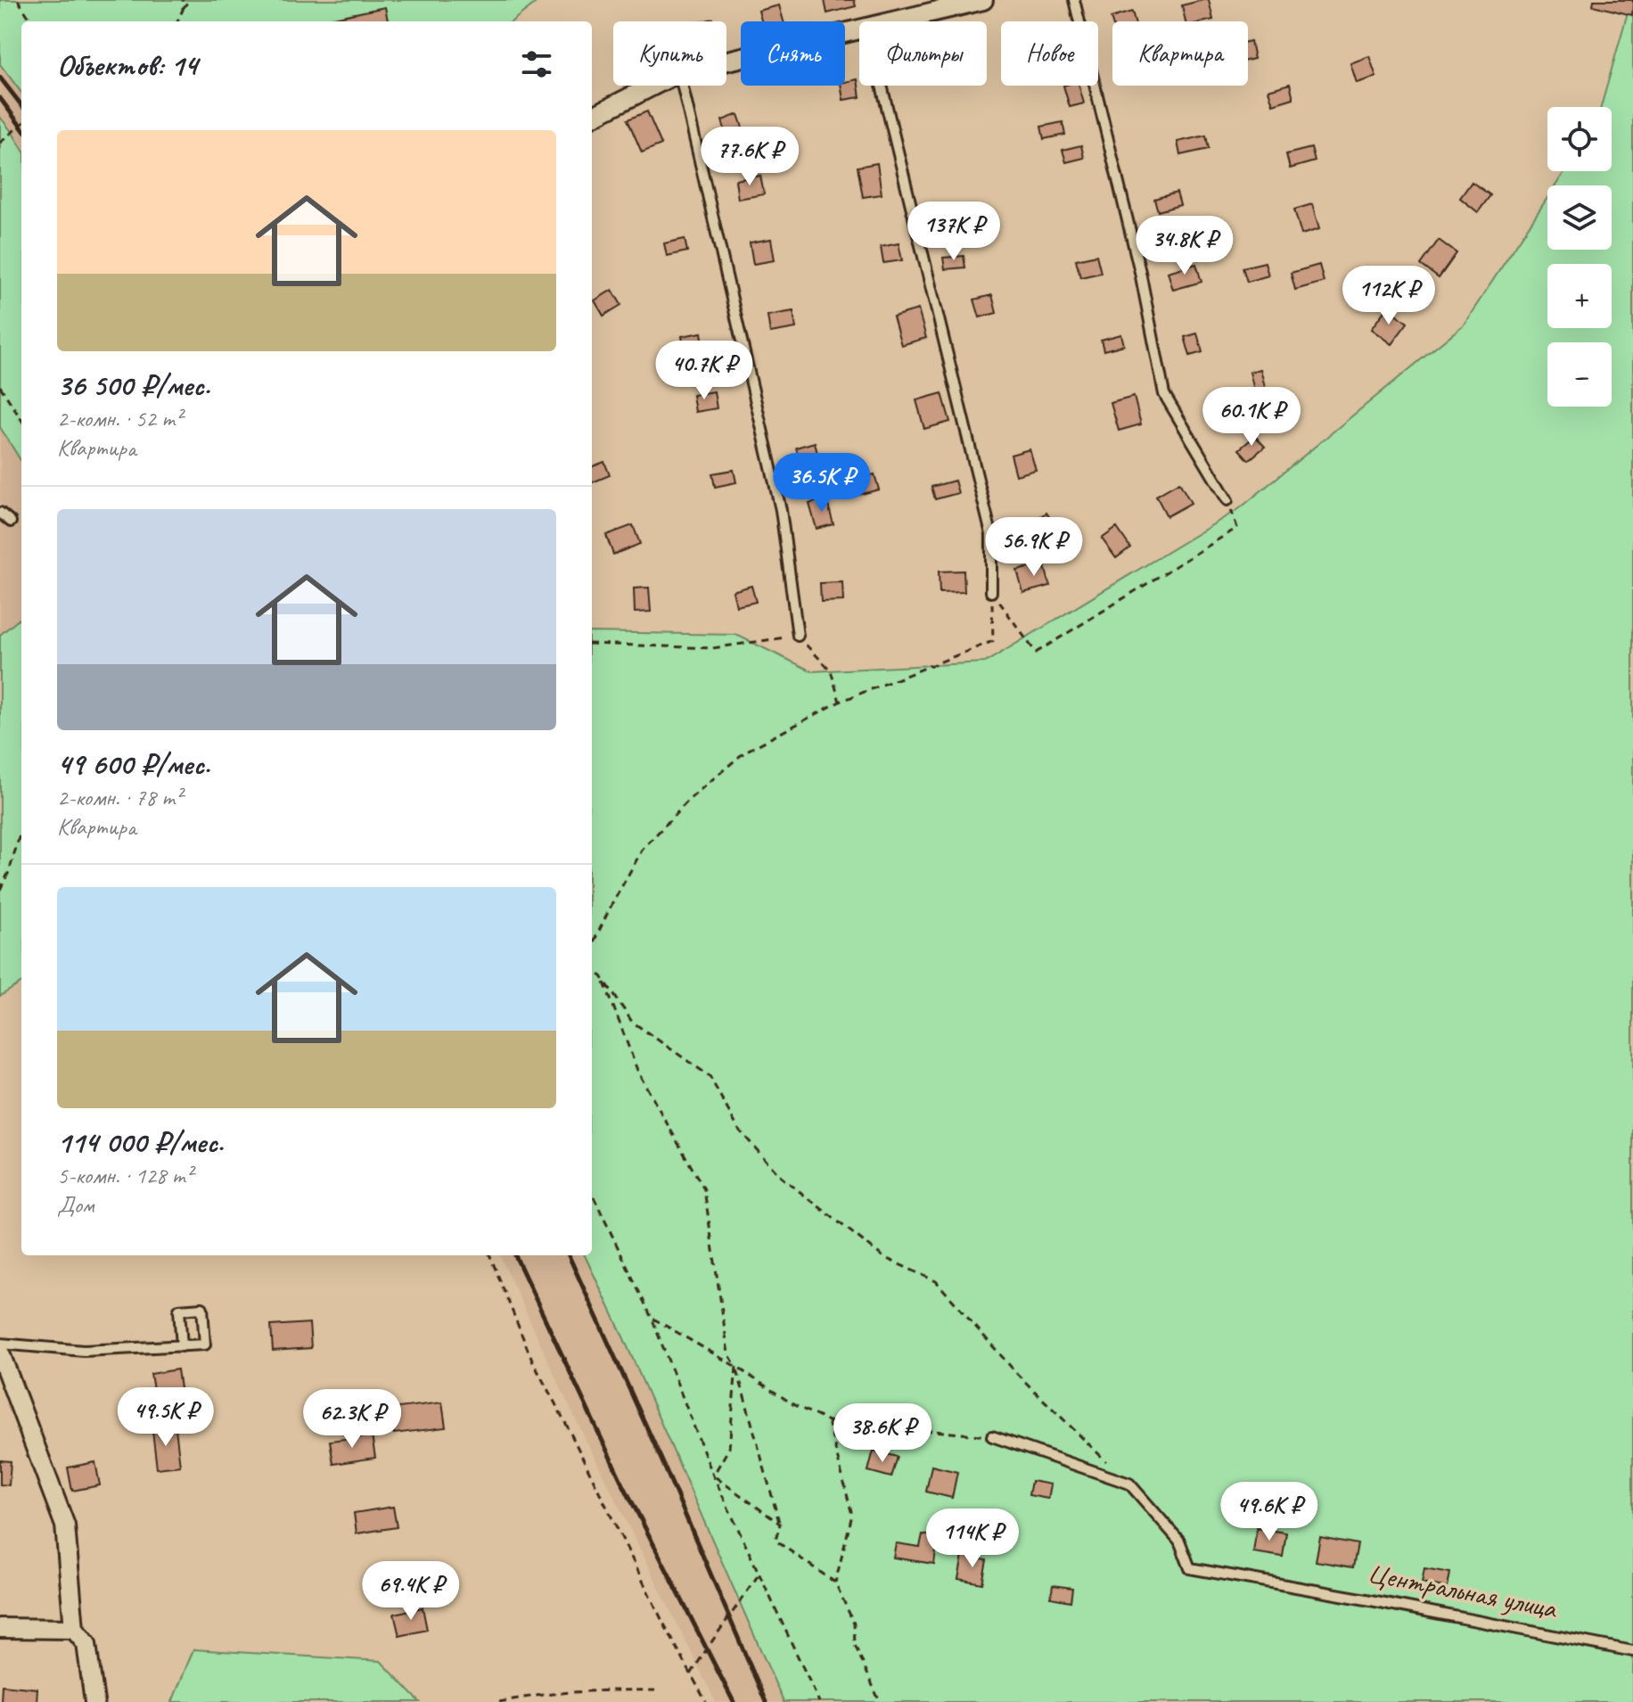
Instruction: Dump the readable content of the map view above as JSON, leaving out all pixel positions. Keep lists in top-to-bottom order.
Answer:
{
  "streets": {
    "lane": ["Центральная улица"]
  },
  "page": {
    "chip": [
      "Купить",
      "Снять",
      "Фильтры",
      "Новое",
      "Квартира"
    ],
    "heading": "Объектов: 14",
    "map_buttons": ["+", "−"],
    "list": [
      {
        "name": "36 500 ₽/мес.",
        "note": "2-комн. · 52 m² · Квартира"
      },
      {
        "name": "49 600 ₽/мес.",
        "note": "2-комн. · 78 m² · Квартира"
      },
      {
        "name": "114 000 ₽/мес.",
        "note": "5-комн. · 128 m² · Дом"
      }
    ],
    "price": [
      "77.6K ₽",
      "137K ₽",
      "34.8K ₽",
      "112K ₽",
      "40.7K ₽",
      "60.1K ₽",
      "36.5K ₽",
      "56.9K ₽",
      "49.5K ₽",
      "62.3K ₽",
      "38.6K ₽",
      "49.6K ₽",
      "114K ₽",
      "69.4K ₽"
    ]
  }
}
